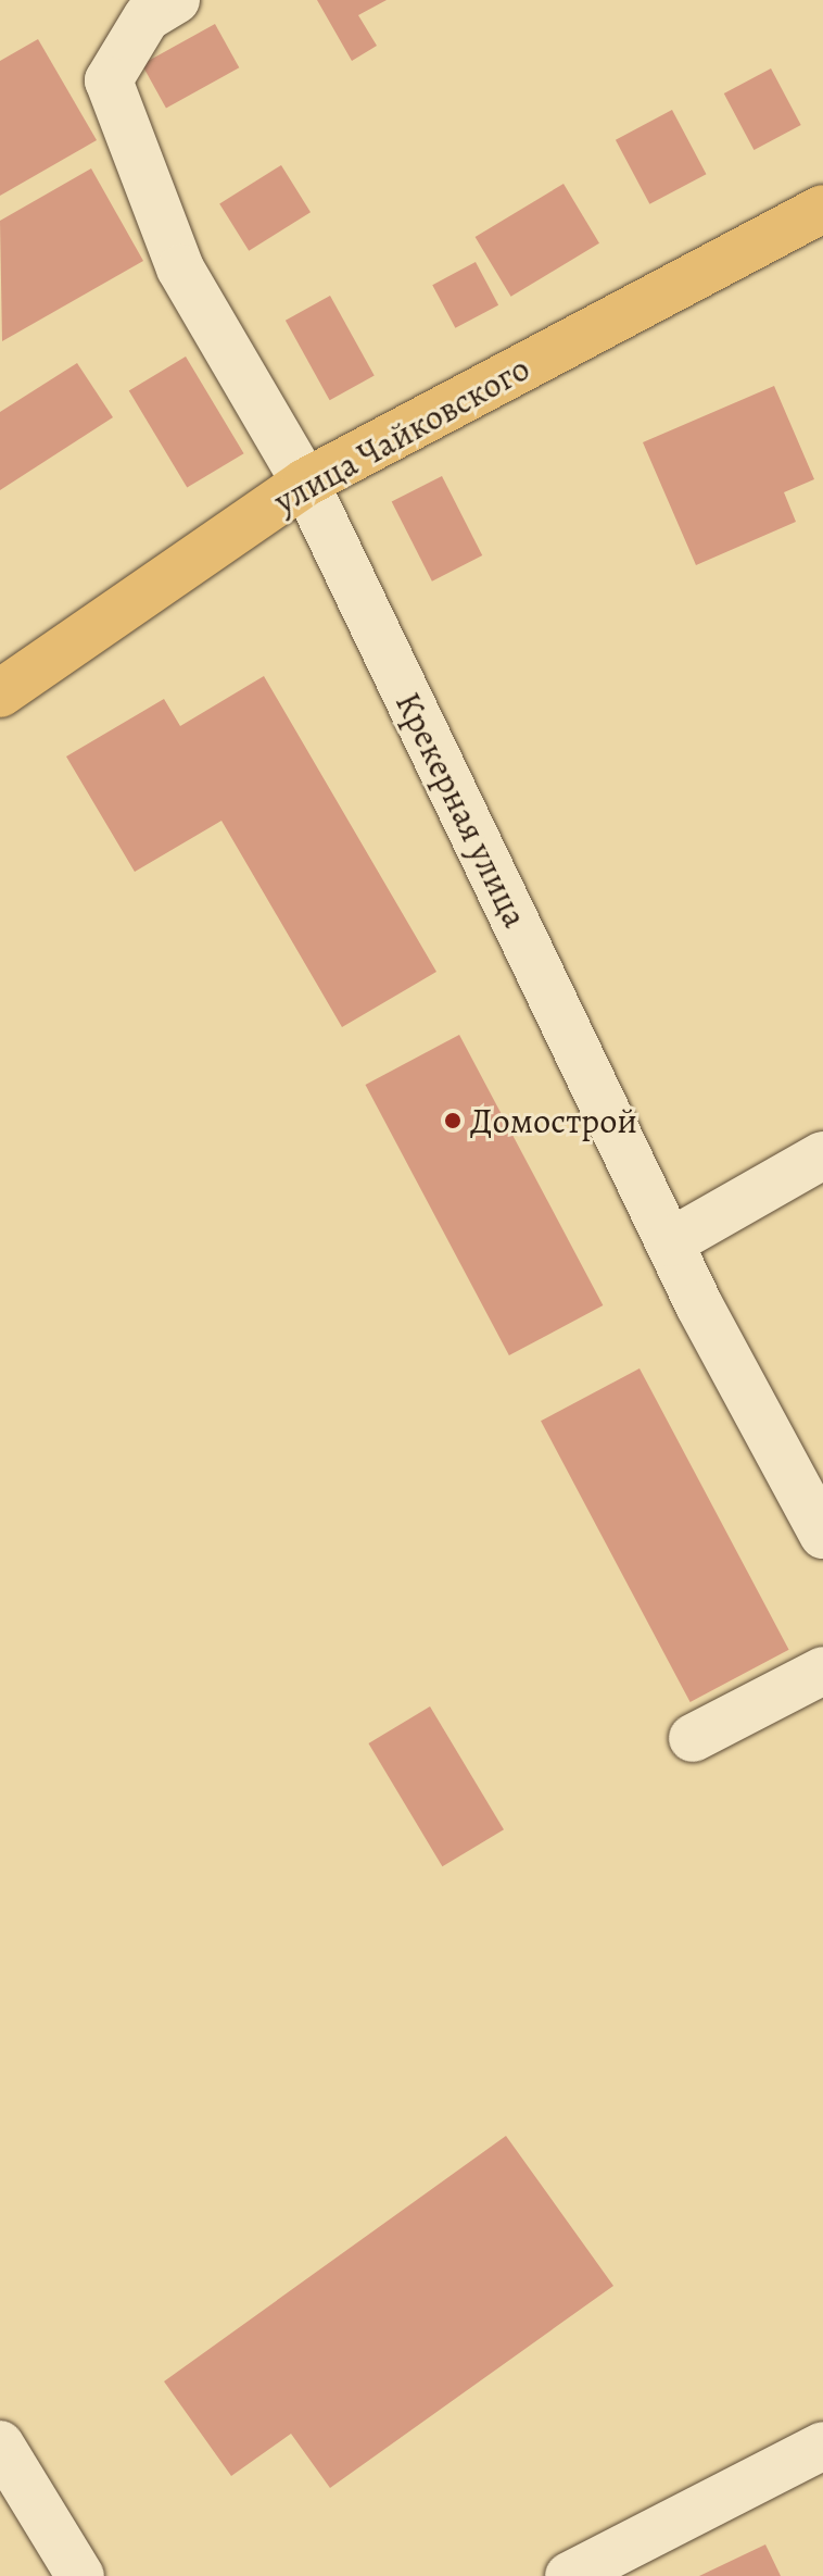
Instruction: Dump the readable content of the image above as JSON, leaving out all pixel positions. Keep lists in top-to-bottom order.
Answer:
{
  "streets": {
    "main road": ["улица Чайковского"],
    "street": ["Крекерная улица"]
  },
  "crossings": [
    ["улица Чайковского", "Крекерная улица"]
  ],
  "places": ["Домострой"]
}
